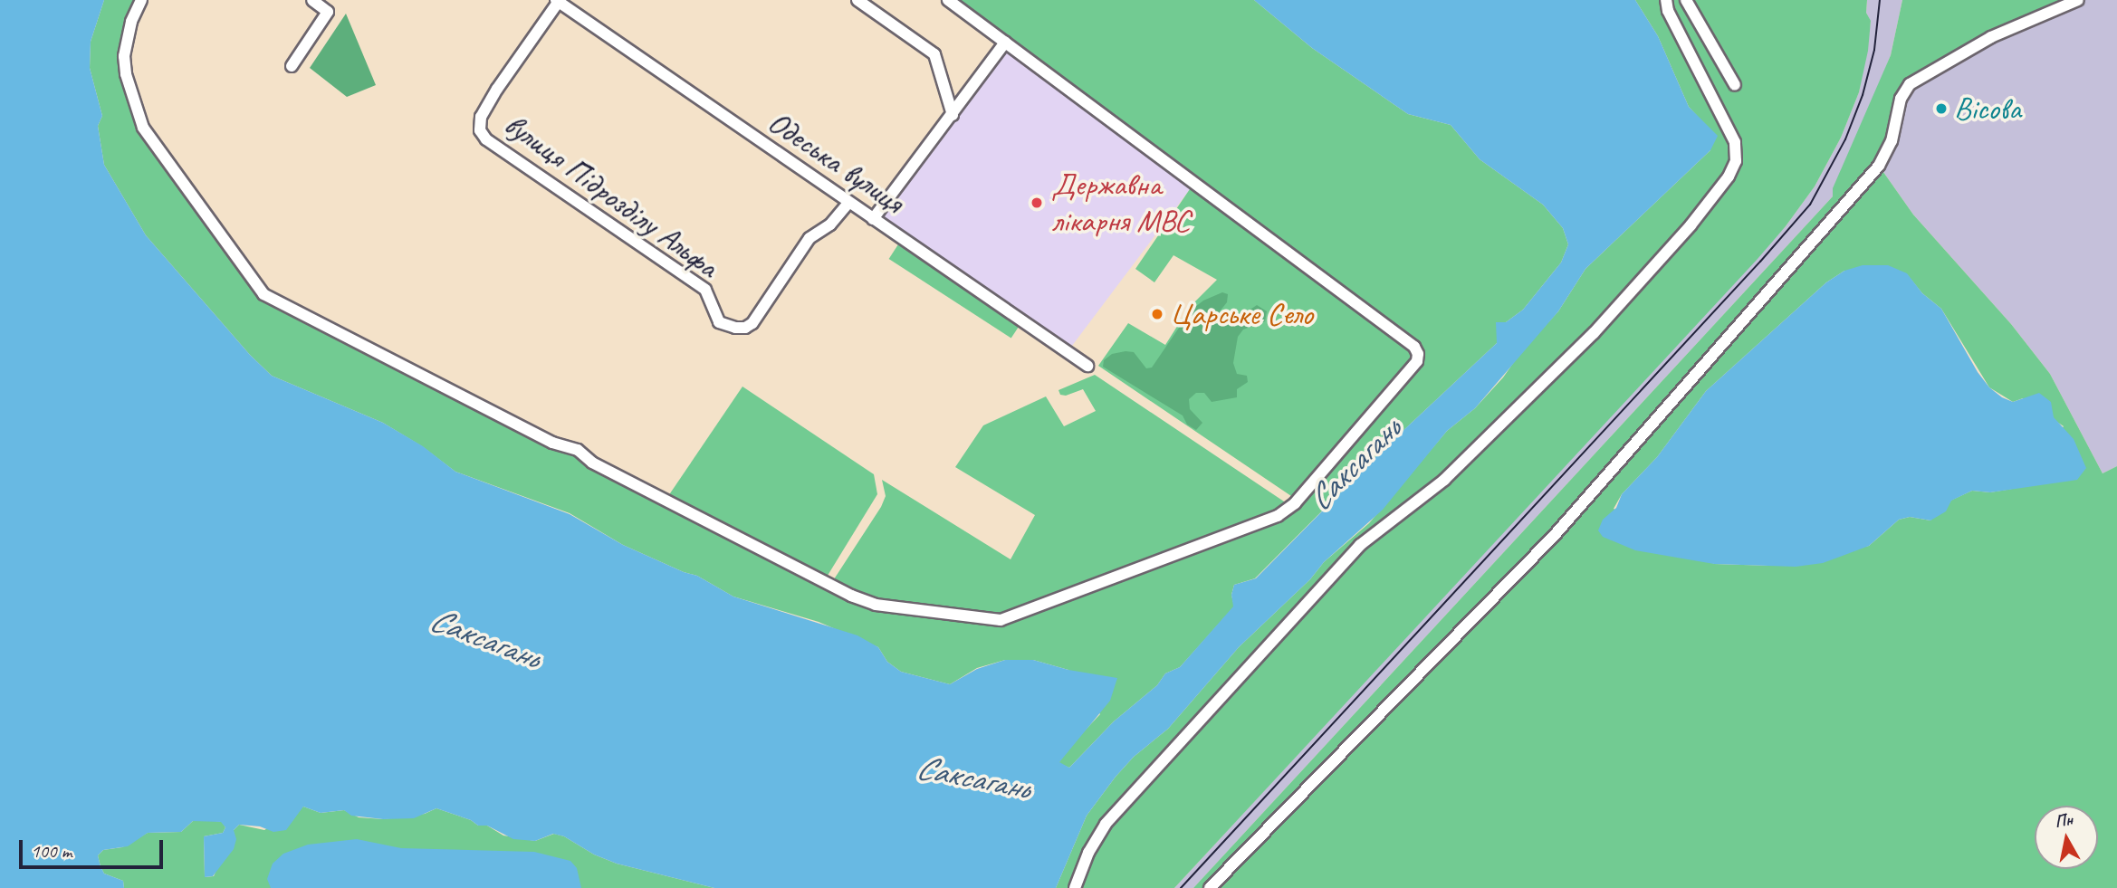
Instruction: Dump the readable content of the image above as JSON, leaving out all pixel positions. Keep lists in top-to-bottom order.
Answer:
{
  "streets": {
    "street": ["Одеська вулиця", "вулиця Підрозділу Альфа"]
  },
  "crossings": [
    ["Одеська вулиця", "вулиця Підрозділу Альфа"]
  ],
  "water": ["Саксагань"],
  "places": ["Вісова", "Державна лікарня МВС", "Царське Село"],
  "scale_bar": "100 m",
  "north": "top"
}
